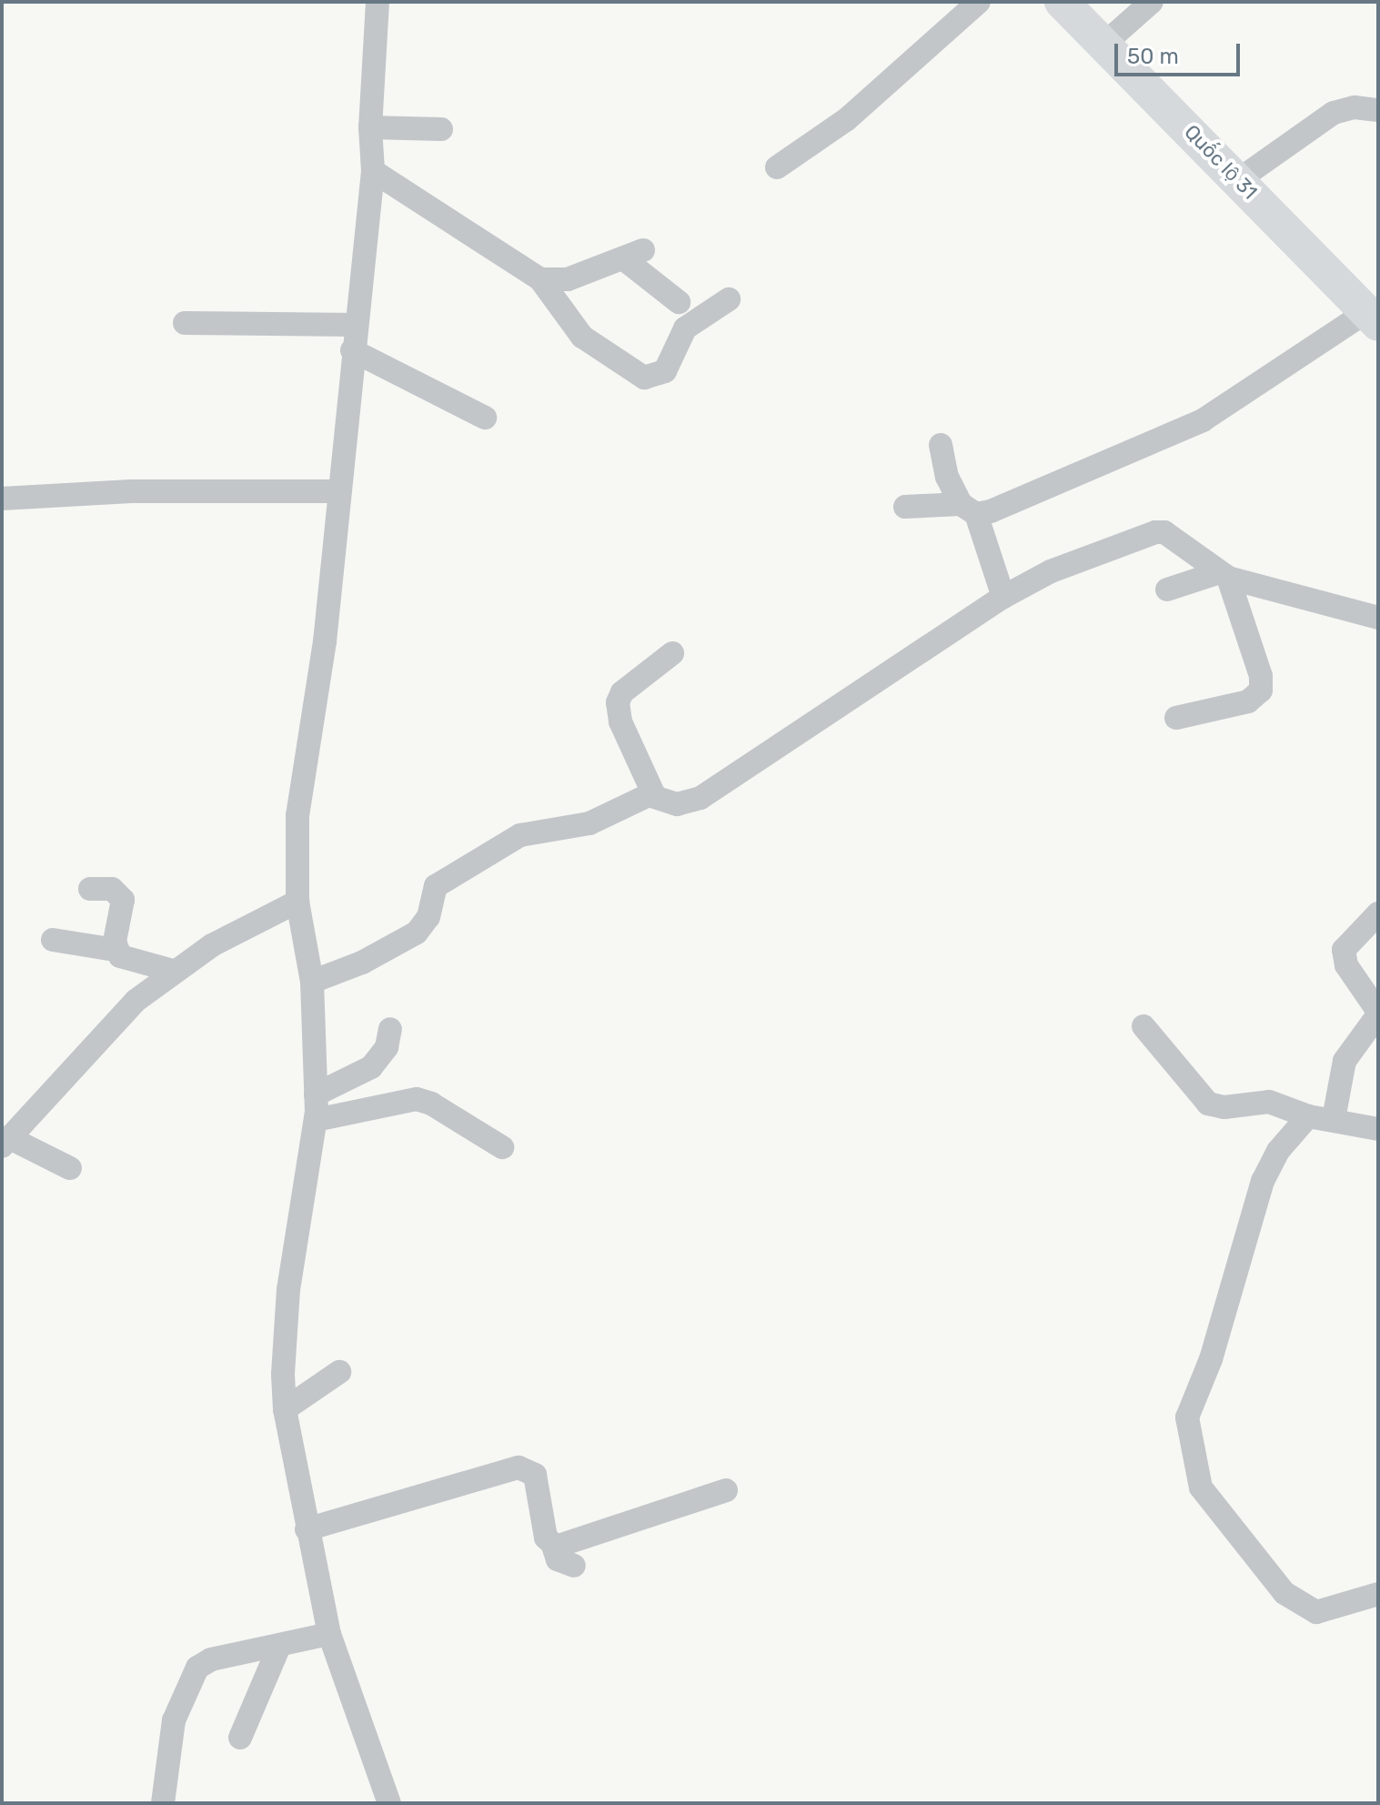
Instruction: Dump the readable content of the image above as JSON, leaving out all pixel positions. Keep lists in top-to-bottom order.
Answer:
{
  "streets": {
    "highway": ["Quốc lộ 31"]
  },
  "scale_bar": "50 m"
}
